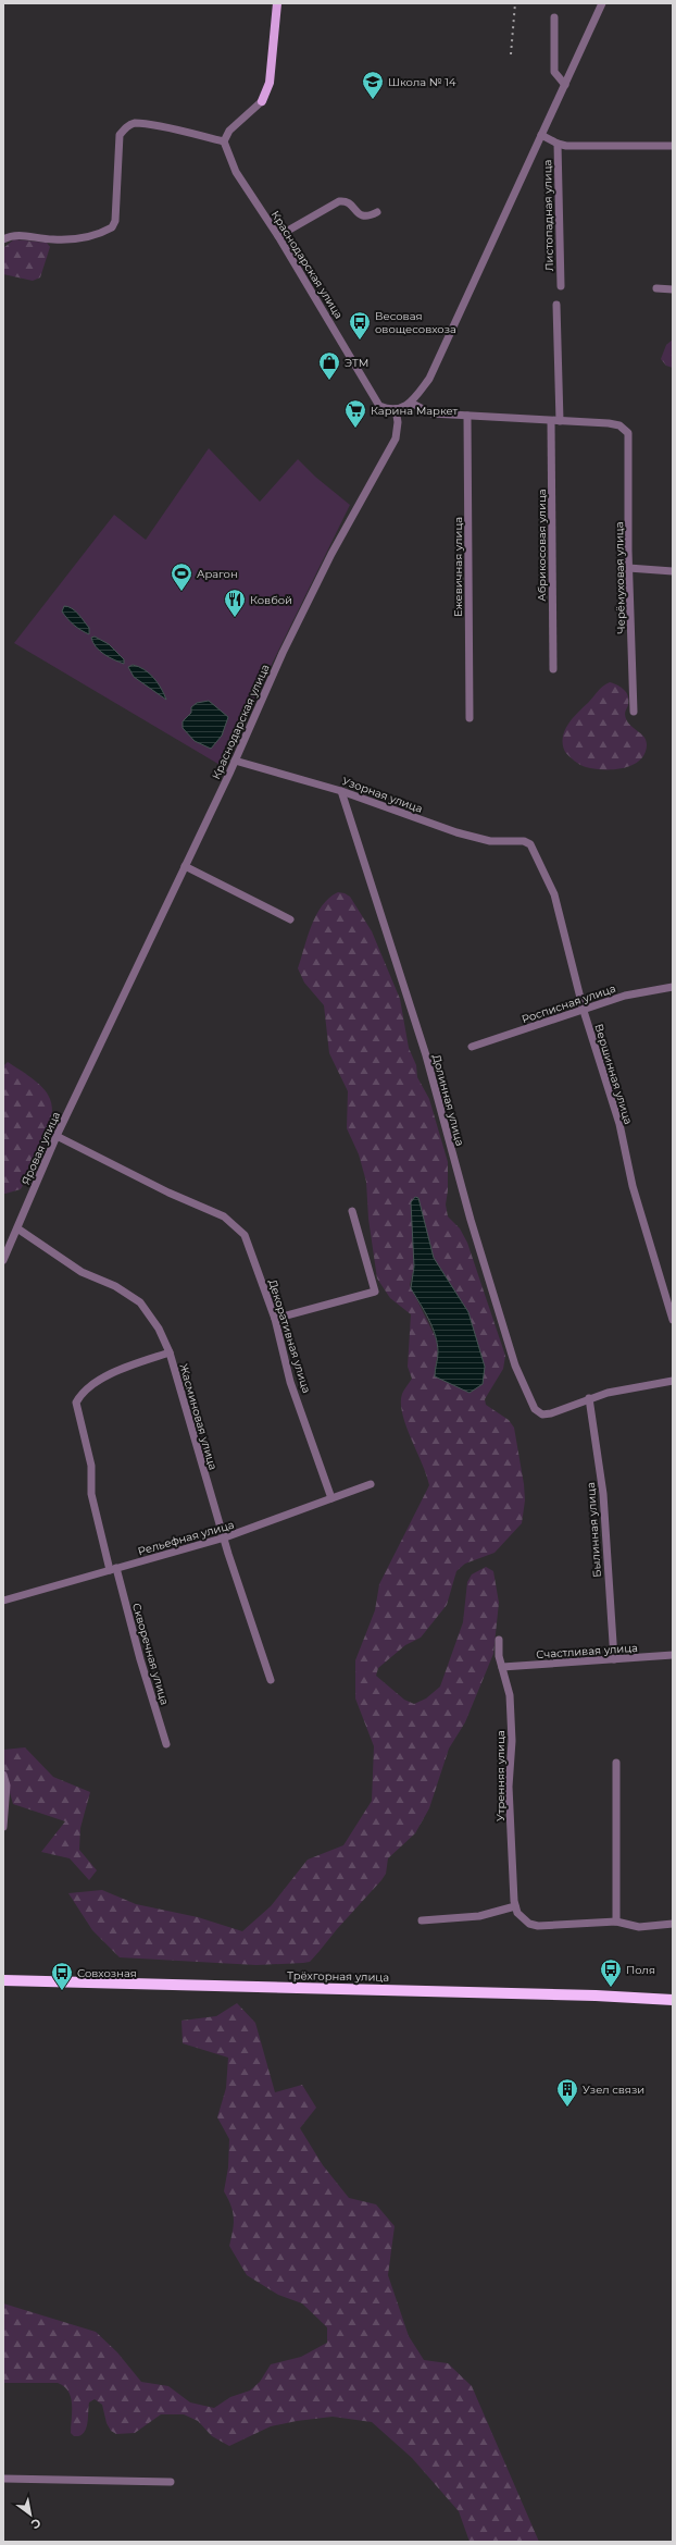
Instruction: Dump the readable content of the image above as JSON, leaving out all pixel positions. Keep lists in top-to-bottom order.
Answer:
{
  "streets": {
    "highway": ["Трёхгорная улица"],
    "street": [
      "Листопадная улица",
      "Краснодарская улица",
      "Абрикосовая улица",
      "Ежевичная улица",
      "Черёмуховая улица",
      "Узорная улица",
      "Росписная улица",
      "Вершинная улица",
      "Долинная улица",
      "Яровая улица",
      "Декоративная улица",
      "Жасминовая улица",
      "Былинная улица",
      "Рельефная улица",
      "Счастливая улица",
      "Скворечная улица",
      "Утренняя улица"
    ]
  },
  "crossings": [
    ["Краснодарская улица", "Узорная улица"],
    ["Краснодарская улица", "Яровая улица"],
    ["Абрикосовая улица", "Черёмуховая улица"],
    ["Узорная улица", "Вершинная улица"],
    ["Узорная улица", "Долинная улица"],
    ["Росписная улица", "Вершинная улица"],
    ["Долинная улица", "Былинная улица"],
    ["Яровая улица", "Декоративная улица"],
    ["Яровая улица", "Жасминовая улица"],
    ["Декоративная улица", "Рельефная улица"],
    ["Жасминовая улица", "Рельефная улица"],
    ["Жасминовая улица", "Скворечная улица"],
    ["Былинная улица", "Счастливая улица"],
    ["Рельефная улица", "Скворечная улица"],
    ["Счастливая улица", "Утренняя улица"]
  ],
  "places": {
    "school or university": ["Школа № 14"],
    "bus stop": ["Весовая овощесовхоза", "Поля", "Совхозная"],
    "shop": ["ЭТМ"],
    "supermarket": ["Карина Маркет"],
    "sports": ["Арагон"],
    "restaurant": ["Ковбой"],
    "building": ["Узел связи"]
  },
  "north": "bottom right"
}
